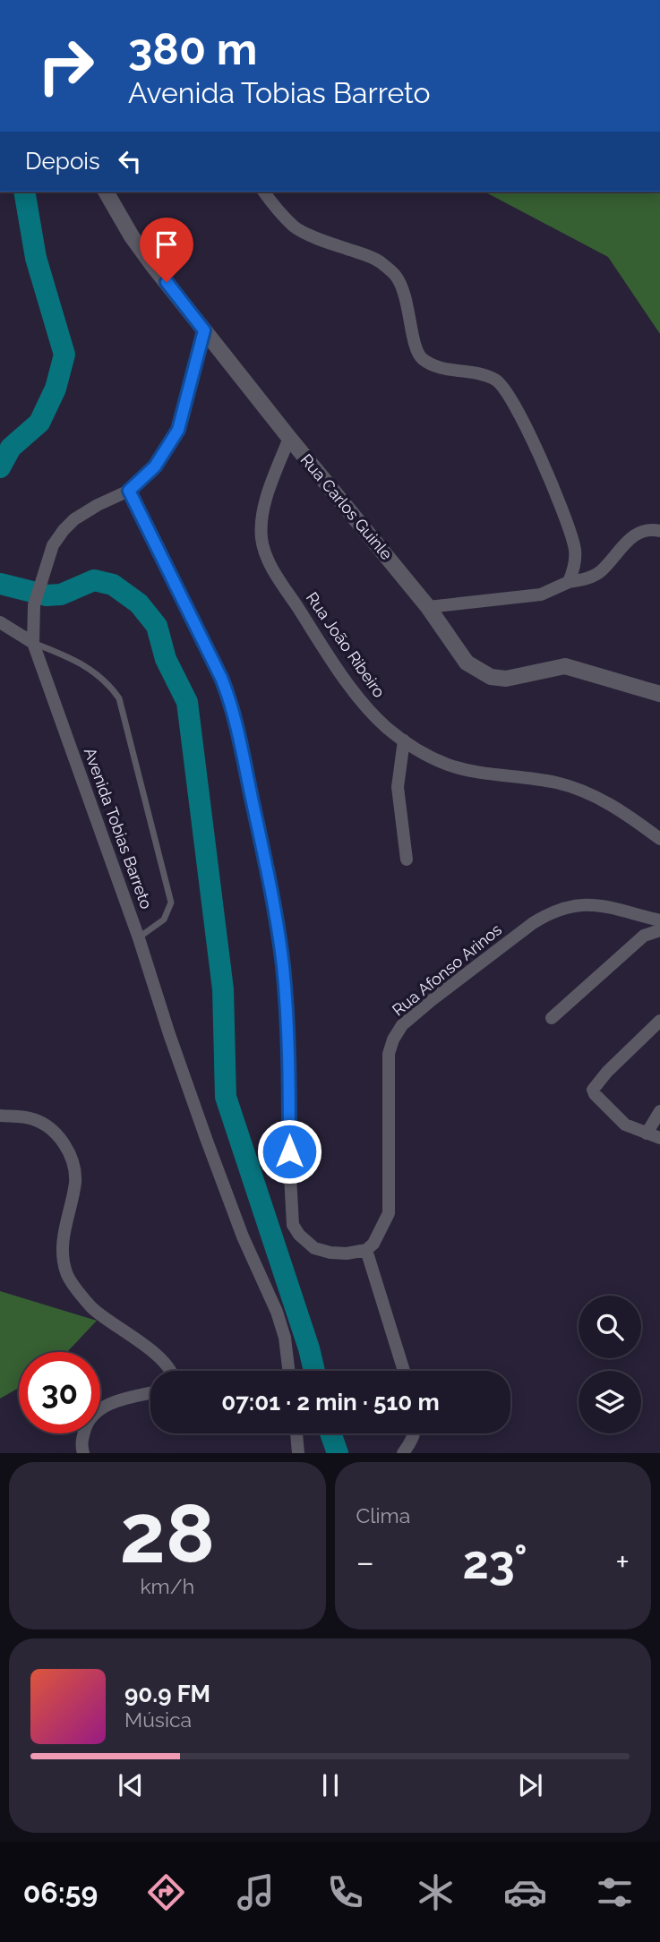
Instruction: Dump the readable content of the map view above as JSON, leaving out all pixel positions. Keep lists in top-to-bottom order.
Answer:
{
  "streets": {
    "street": [
      "Rua Carlos Guinle",
      "Rua João Ribeiro",
      "Avenida Tobias Barreto",
      "Rua Afonso Arinos"
    ]
  },
  "crossings": [
    ["Rua Carlos Guinle", "Rua João Ribeiro"],
    ["Rua Carlos Guinle", "Avenida Tobias Barreto"]
  ],
  "page": {
    "turn": ["380 m", "Avenida Tobias Barreto"],
    "then": "Depois",
    "limit": "30",
    "trip": "07:01 · 2 min · 510 m",
    "tile": [
      ["28", "km/h"],
      "Clima"
    ],
    "heat": ["−", "23°", "+"],
    "song": ["90.9 FM", "Música"],
    "tabs": "06:59"
  }
}
